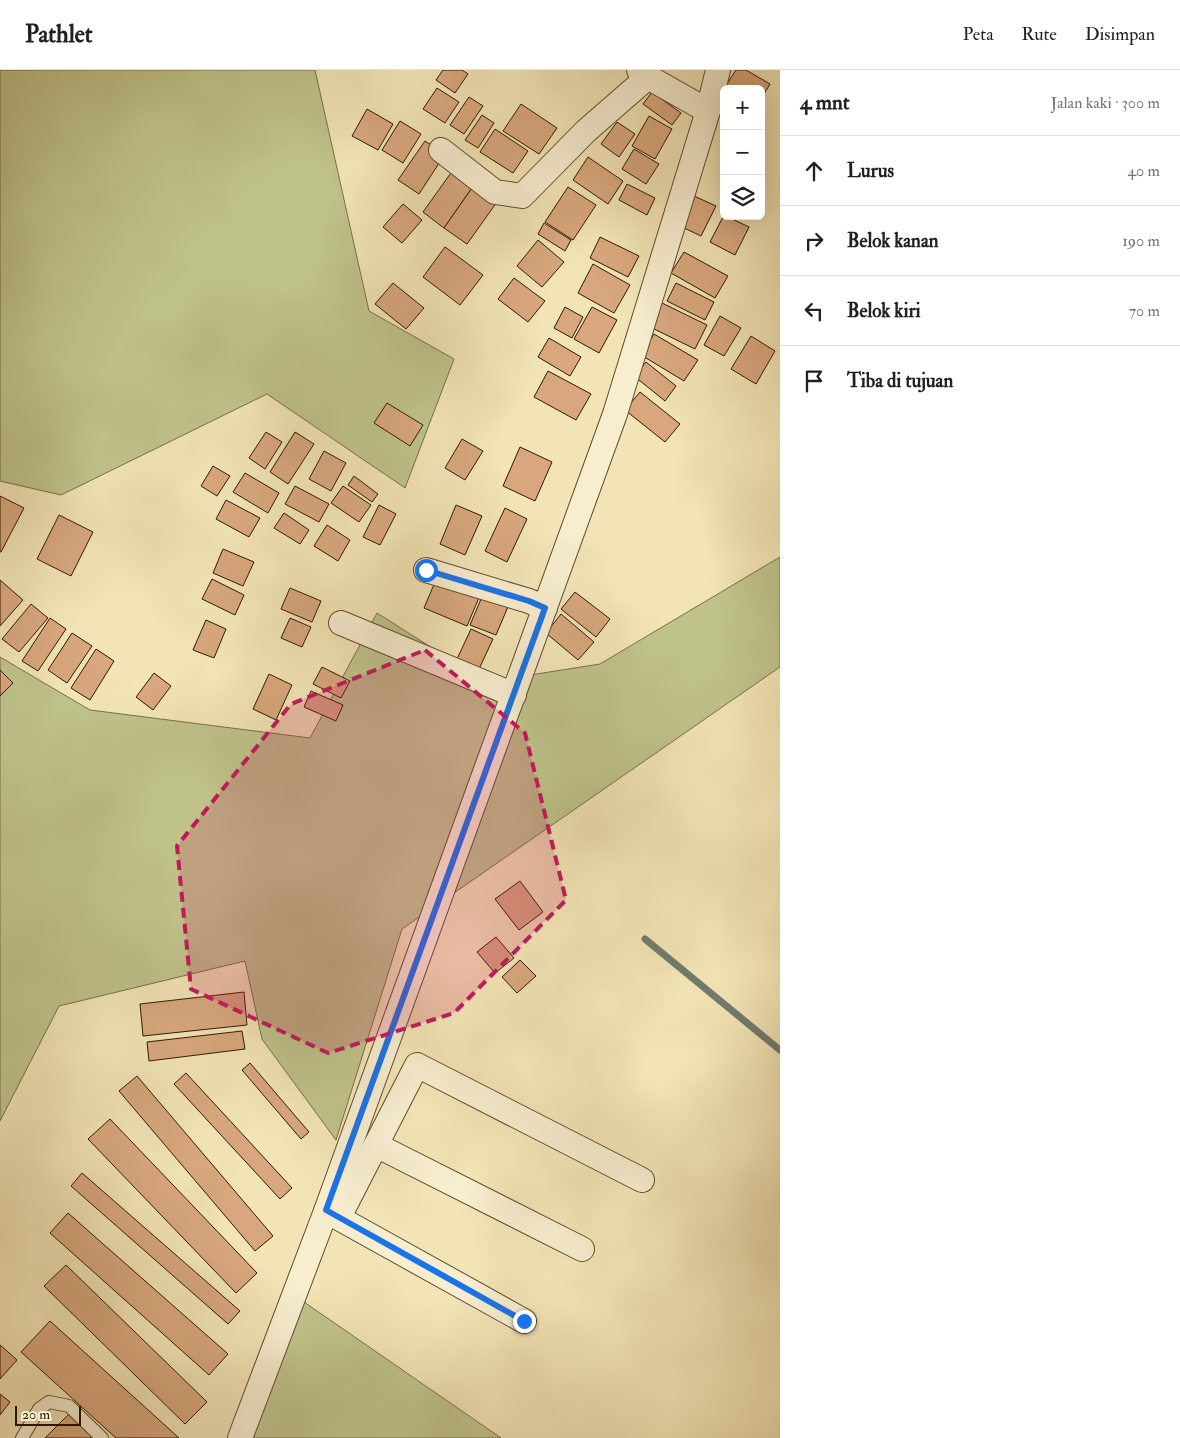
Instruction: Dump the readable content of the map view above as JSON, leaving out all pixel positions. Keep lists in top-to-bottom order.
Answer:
{
  "scale_bar": "20 m",
  "page": {
    "header": "Pathlet",
    "nav": ["Peta", "Rute", "Disimpan"],
    "heading": ["4 mnt", "Jalan kaki · 300 m"],
    "map_buttons": ["+", "−"],
    "list": [
      ["Lurus", "40 m"],
      ["Belok kanan", "190 m"],
      ["Belok kiri", "70 m"],
      "Tiba di tujuan"
    ],
    "scale": "20 m"
  }
}
